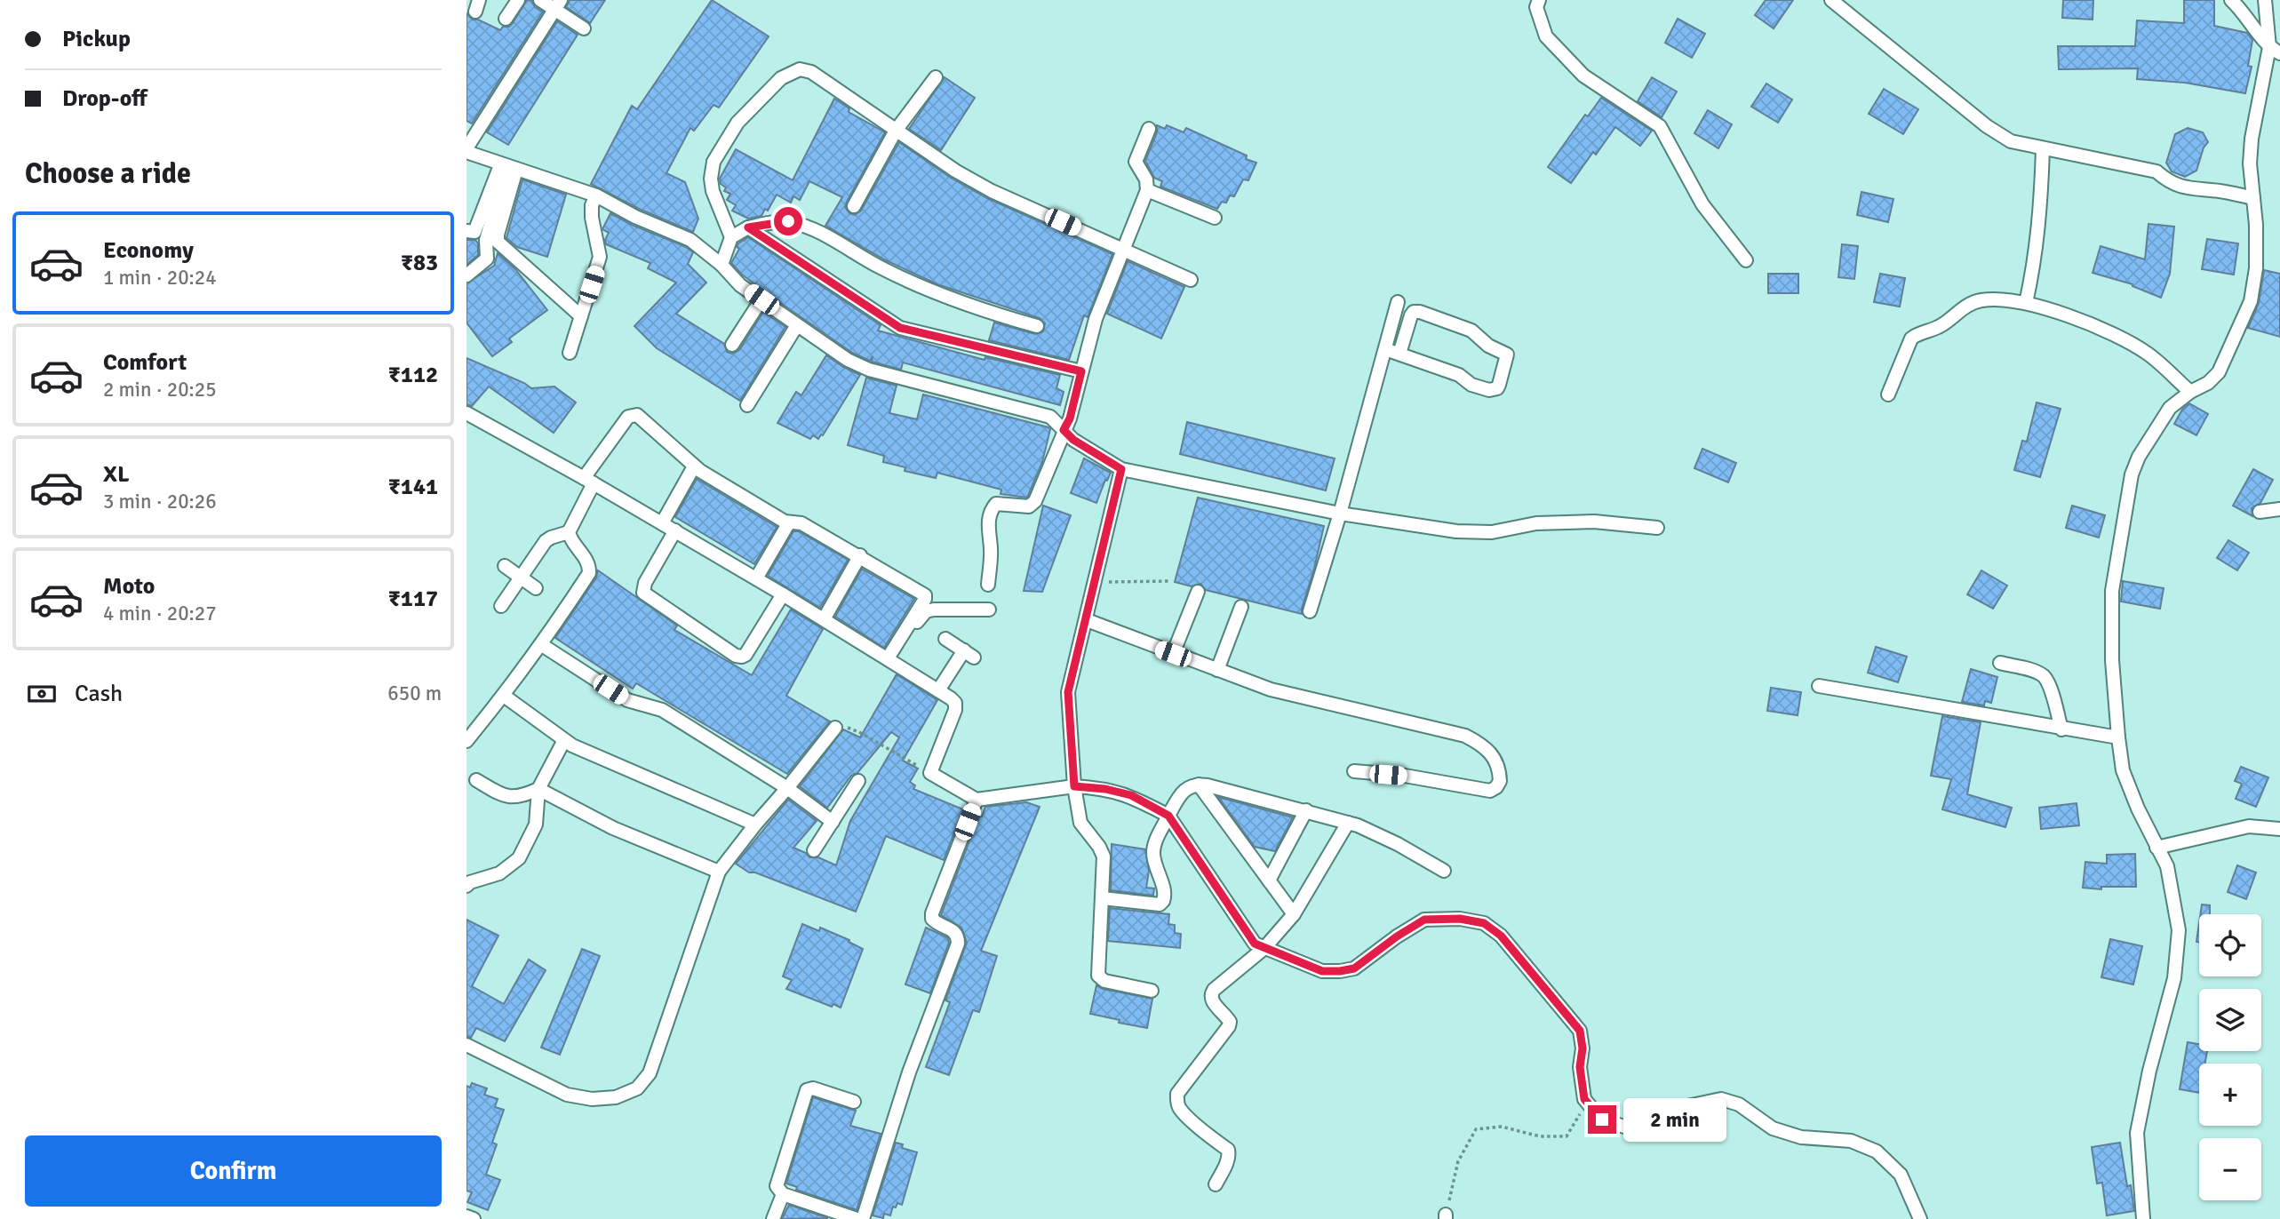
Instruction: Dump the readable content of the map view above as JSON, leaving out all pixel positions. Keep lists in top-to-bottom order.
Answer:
{
  "page": {
    "banner": ["Pickup", "Drop-off"],
    "heading": "Choose a ride",
    "list": [
      {
        "name": "Economy",
        "note": "1 min · 20:24",
        "value": "₹83"
      },
      {
        "name": "Comfort",
        "note": "2 min · 20:25",
        "value": "₹112"
      },
      {
        "name": "XL",
        "note": "3 min · 20:26",
        "value": "₹141"
      },
      {
        "name": "Moto",
        "note": "4 min · 20:27",
        "value": "₹117"
      }
    ],
    "pay": ["Cash", "650 m"],
    "map_buttons": ["+", "−"],
    "bubble": "2 min",
    "buttons": "Confirm"
  }
}
